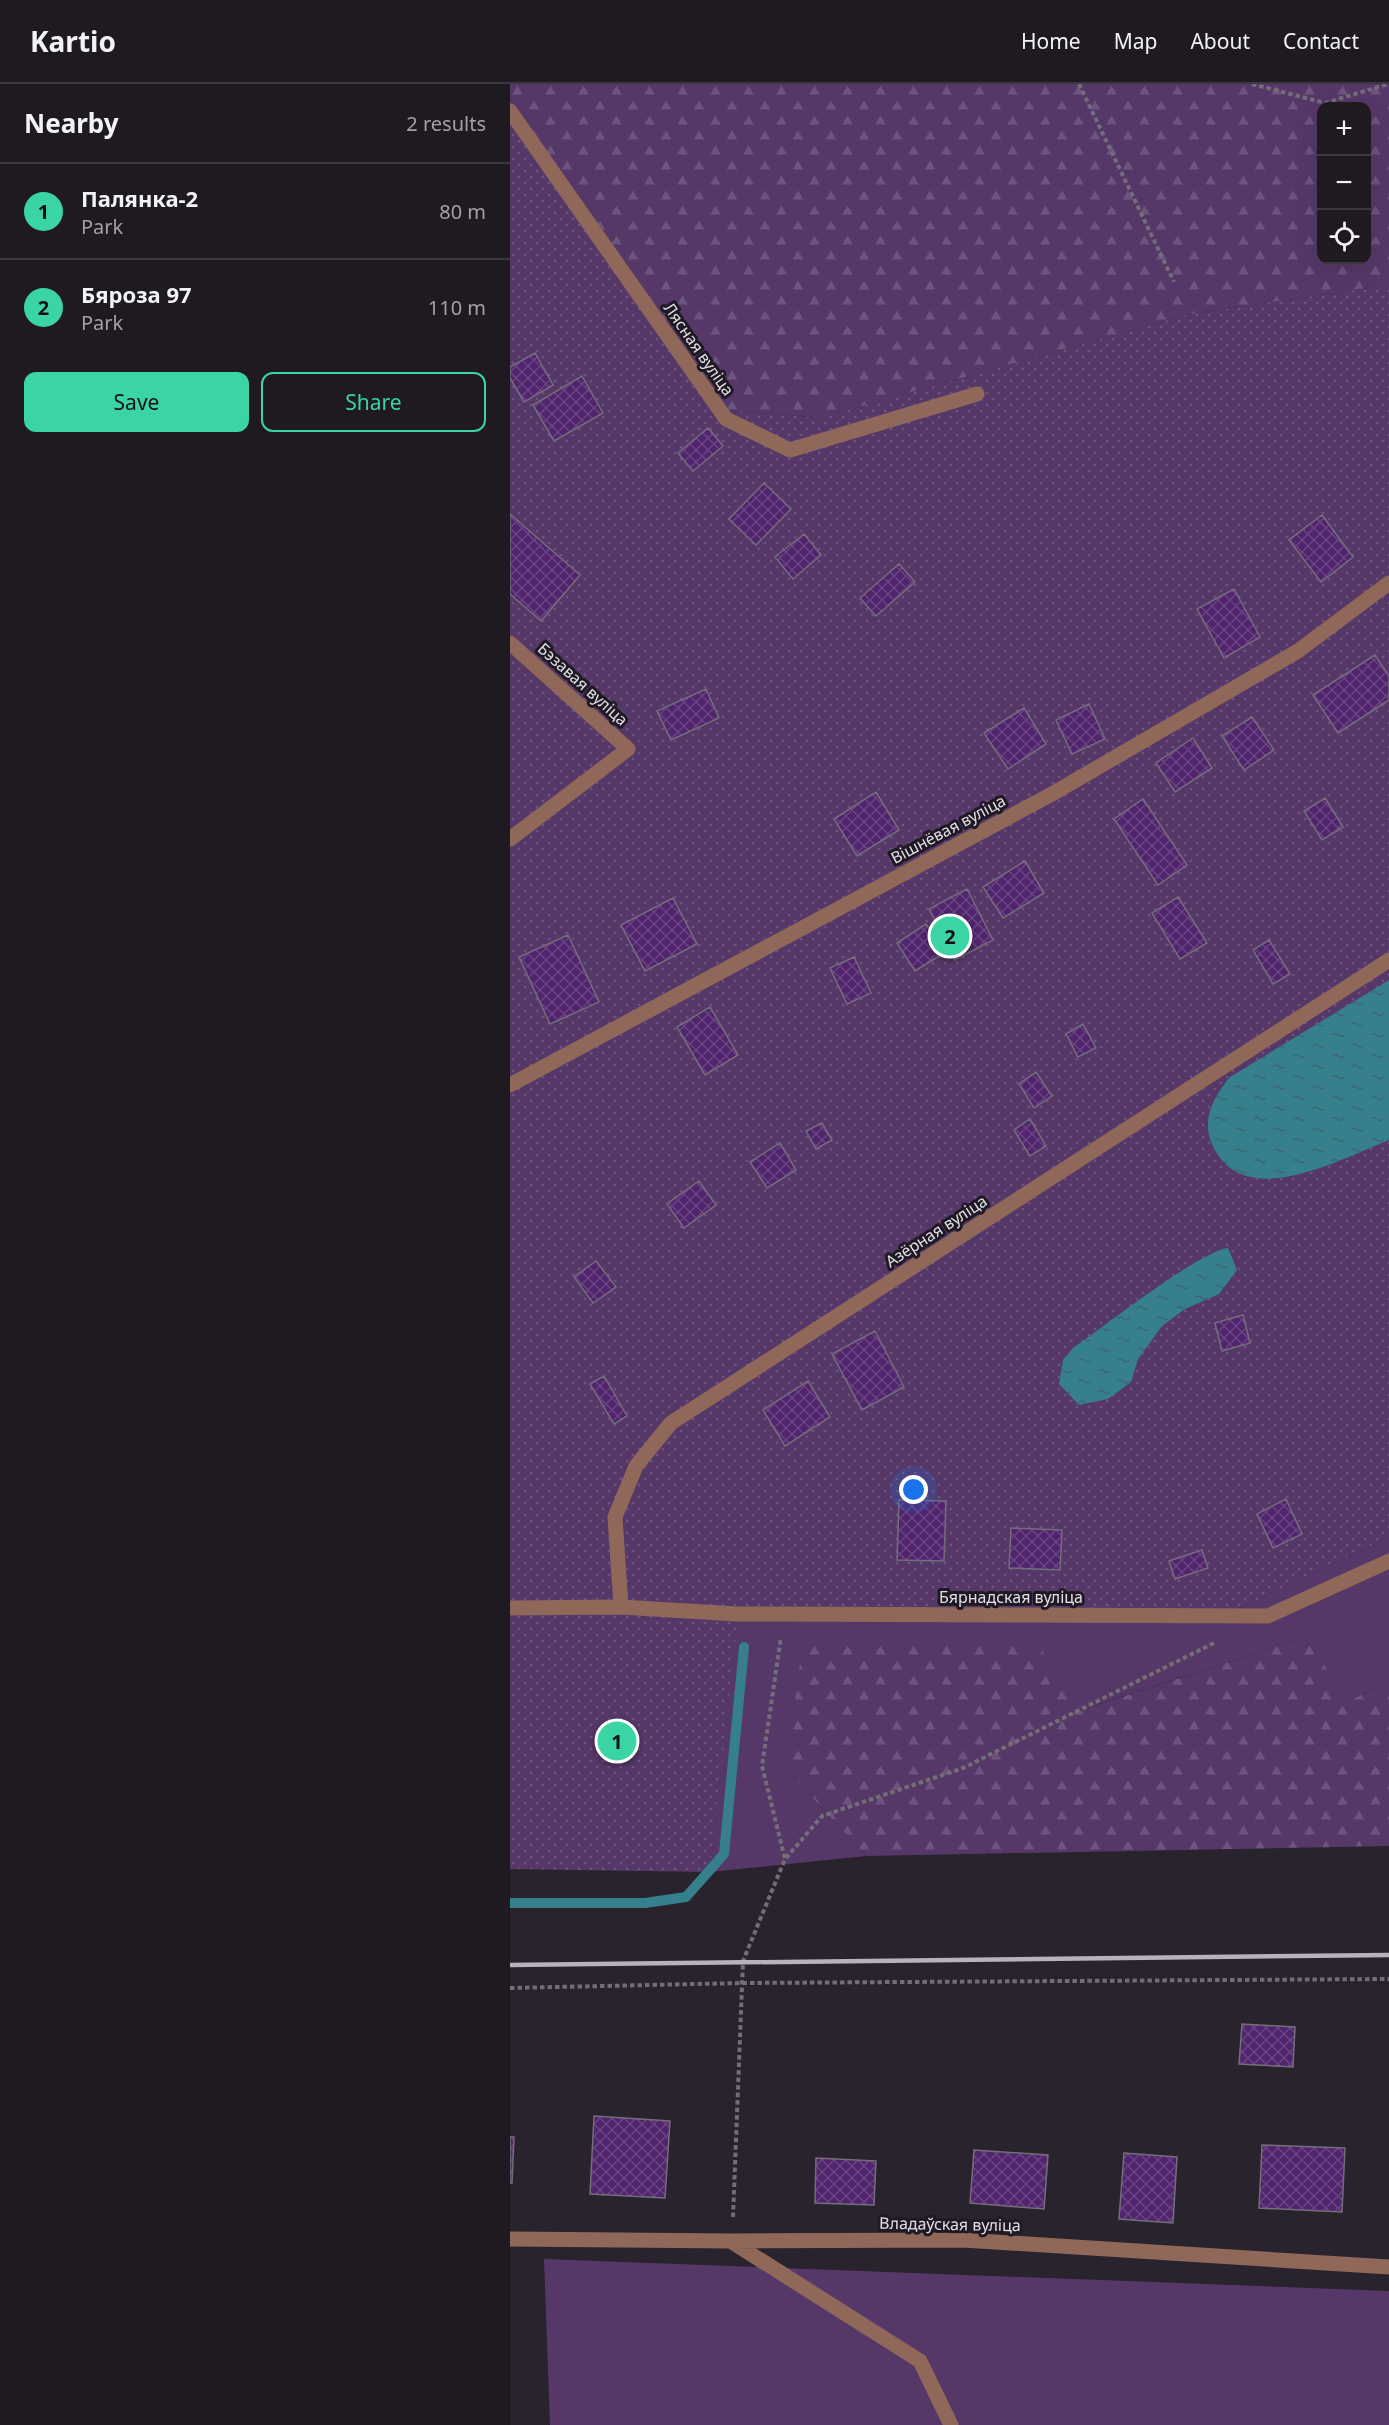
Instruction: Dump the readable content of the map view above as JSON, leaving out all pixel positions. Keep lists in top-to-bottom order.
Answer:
{
  "streets": {
    "street": [
      "Лясная вуліца",
      "Бэзавая вуліца",
      "Вішнёвая вуліца",
      "Азёрная вуліца",
      "Бярнадская вуліца",
      "Владаўская вуліца"
    ]
  },
  "crossings": [
    ["Азёрная вуліца", "Бярнадская вуліца"]
  ],
  "page": {
    "header": "Kartio",
    "nav": [
      "Home",
      "Map",
      "About",
      "Contact"
    ],
    "heading": ["Nearby", "2 results"],
    "map_buttons": ["+", "−"],
    "list": [
      {
        "mark": "1",
        "name": "Палянка-2",
        "note": "Park",
        "value": "80 m"
      },
      {
        "mark": "2",
        "name": "Бяроза 97",
        "note": "Park",
        "value": "110 m"
      }
    ],
    "buttons": ["Save", "Share"],
    "pins": ["2", "1"]
  }
}
